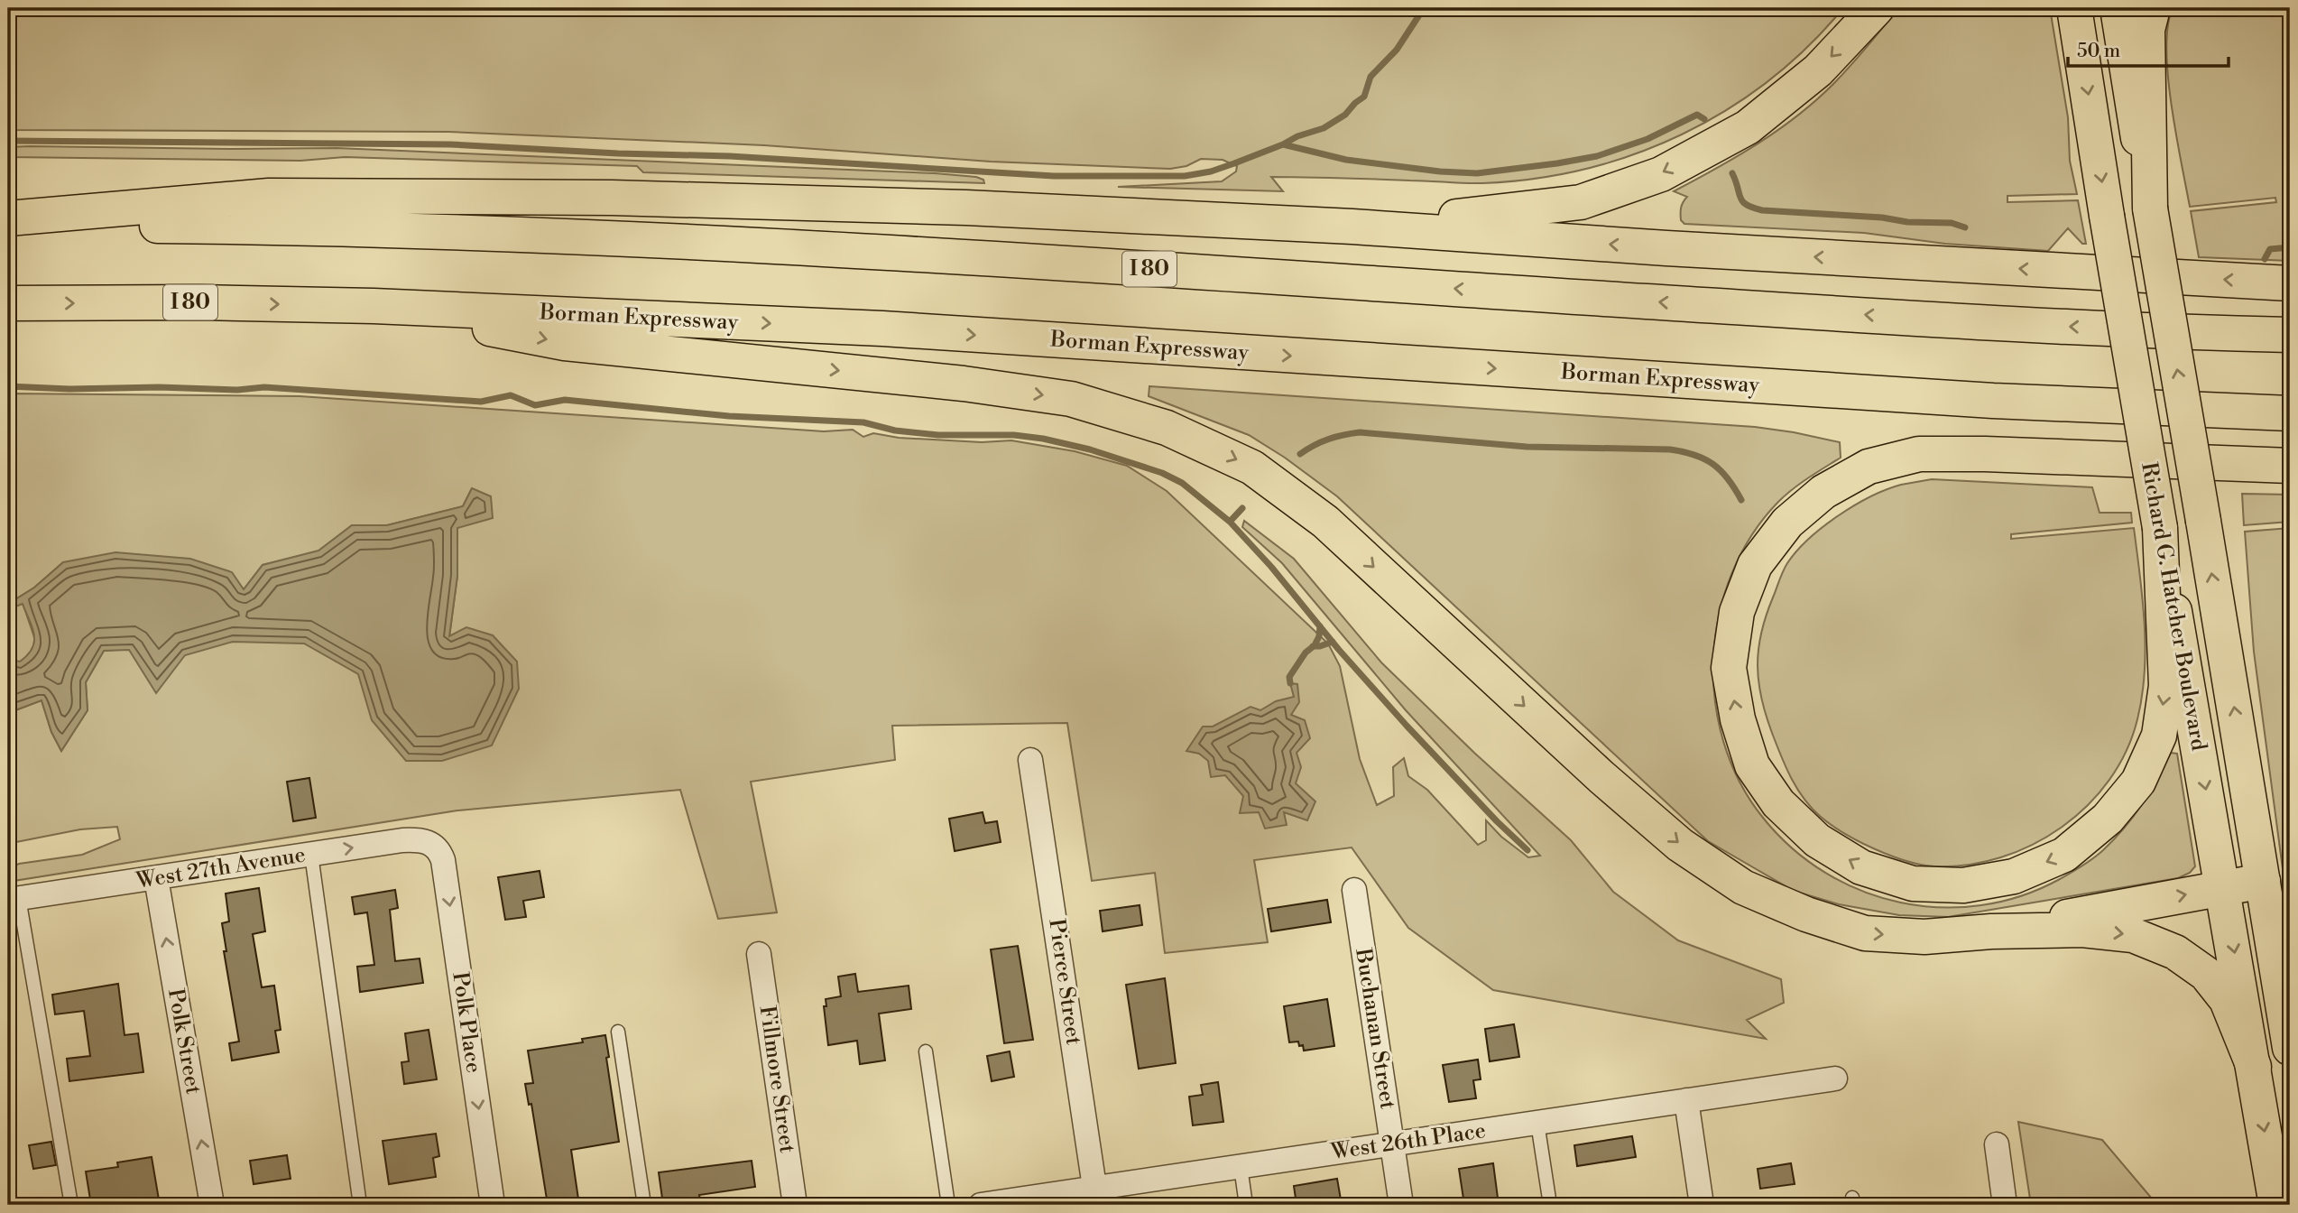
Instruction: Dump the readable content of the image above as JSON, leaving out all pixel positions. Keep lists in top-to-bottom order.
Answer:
{
  "streets": {
    "main road": ["I 80", "Borman Expressway", "Richard G. Hatcher Boulevard"],
    "street": [
      "West 27th Avenue",
      "Pierce Street",
      "Polk Place",
      "Buchanan Street",
      "Polk Street",
      "Fillmore Street",
      "West 26th Place"
    ]
  },
  "crossings": [
    ["West 27th Avenue", "Polk Place"],
    ["West 27th Avenue", "Polk Street"],
    ["Pierce Street", "West 26th Place"],
    ["Buchanan Street", "West 26th Place"]
  ],
  "one_way": ["Polk Place", "Polk Street"],
  "scale_bar": "50 m"
}
